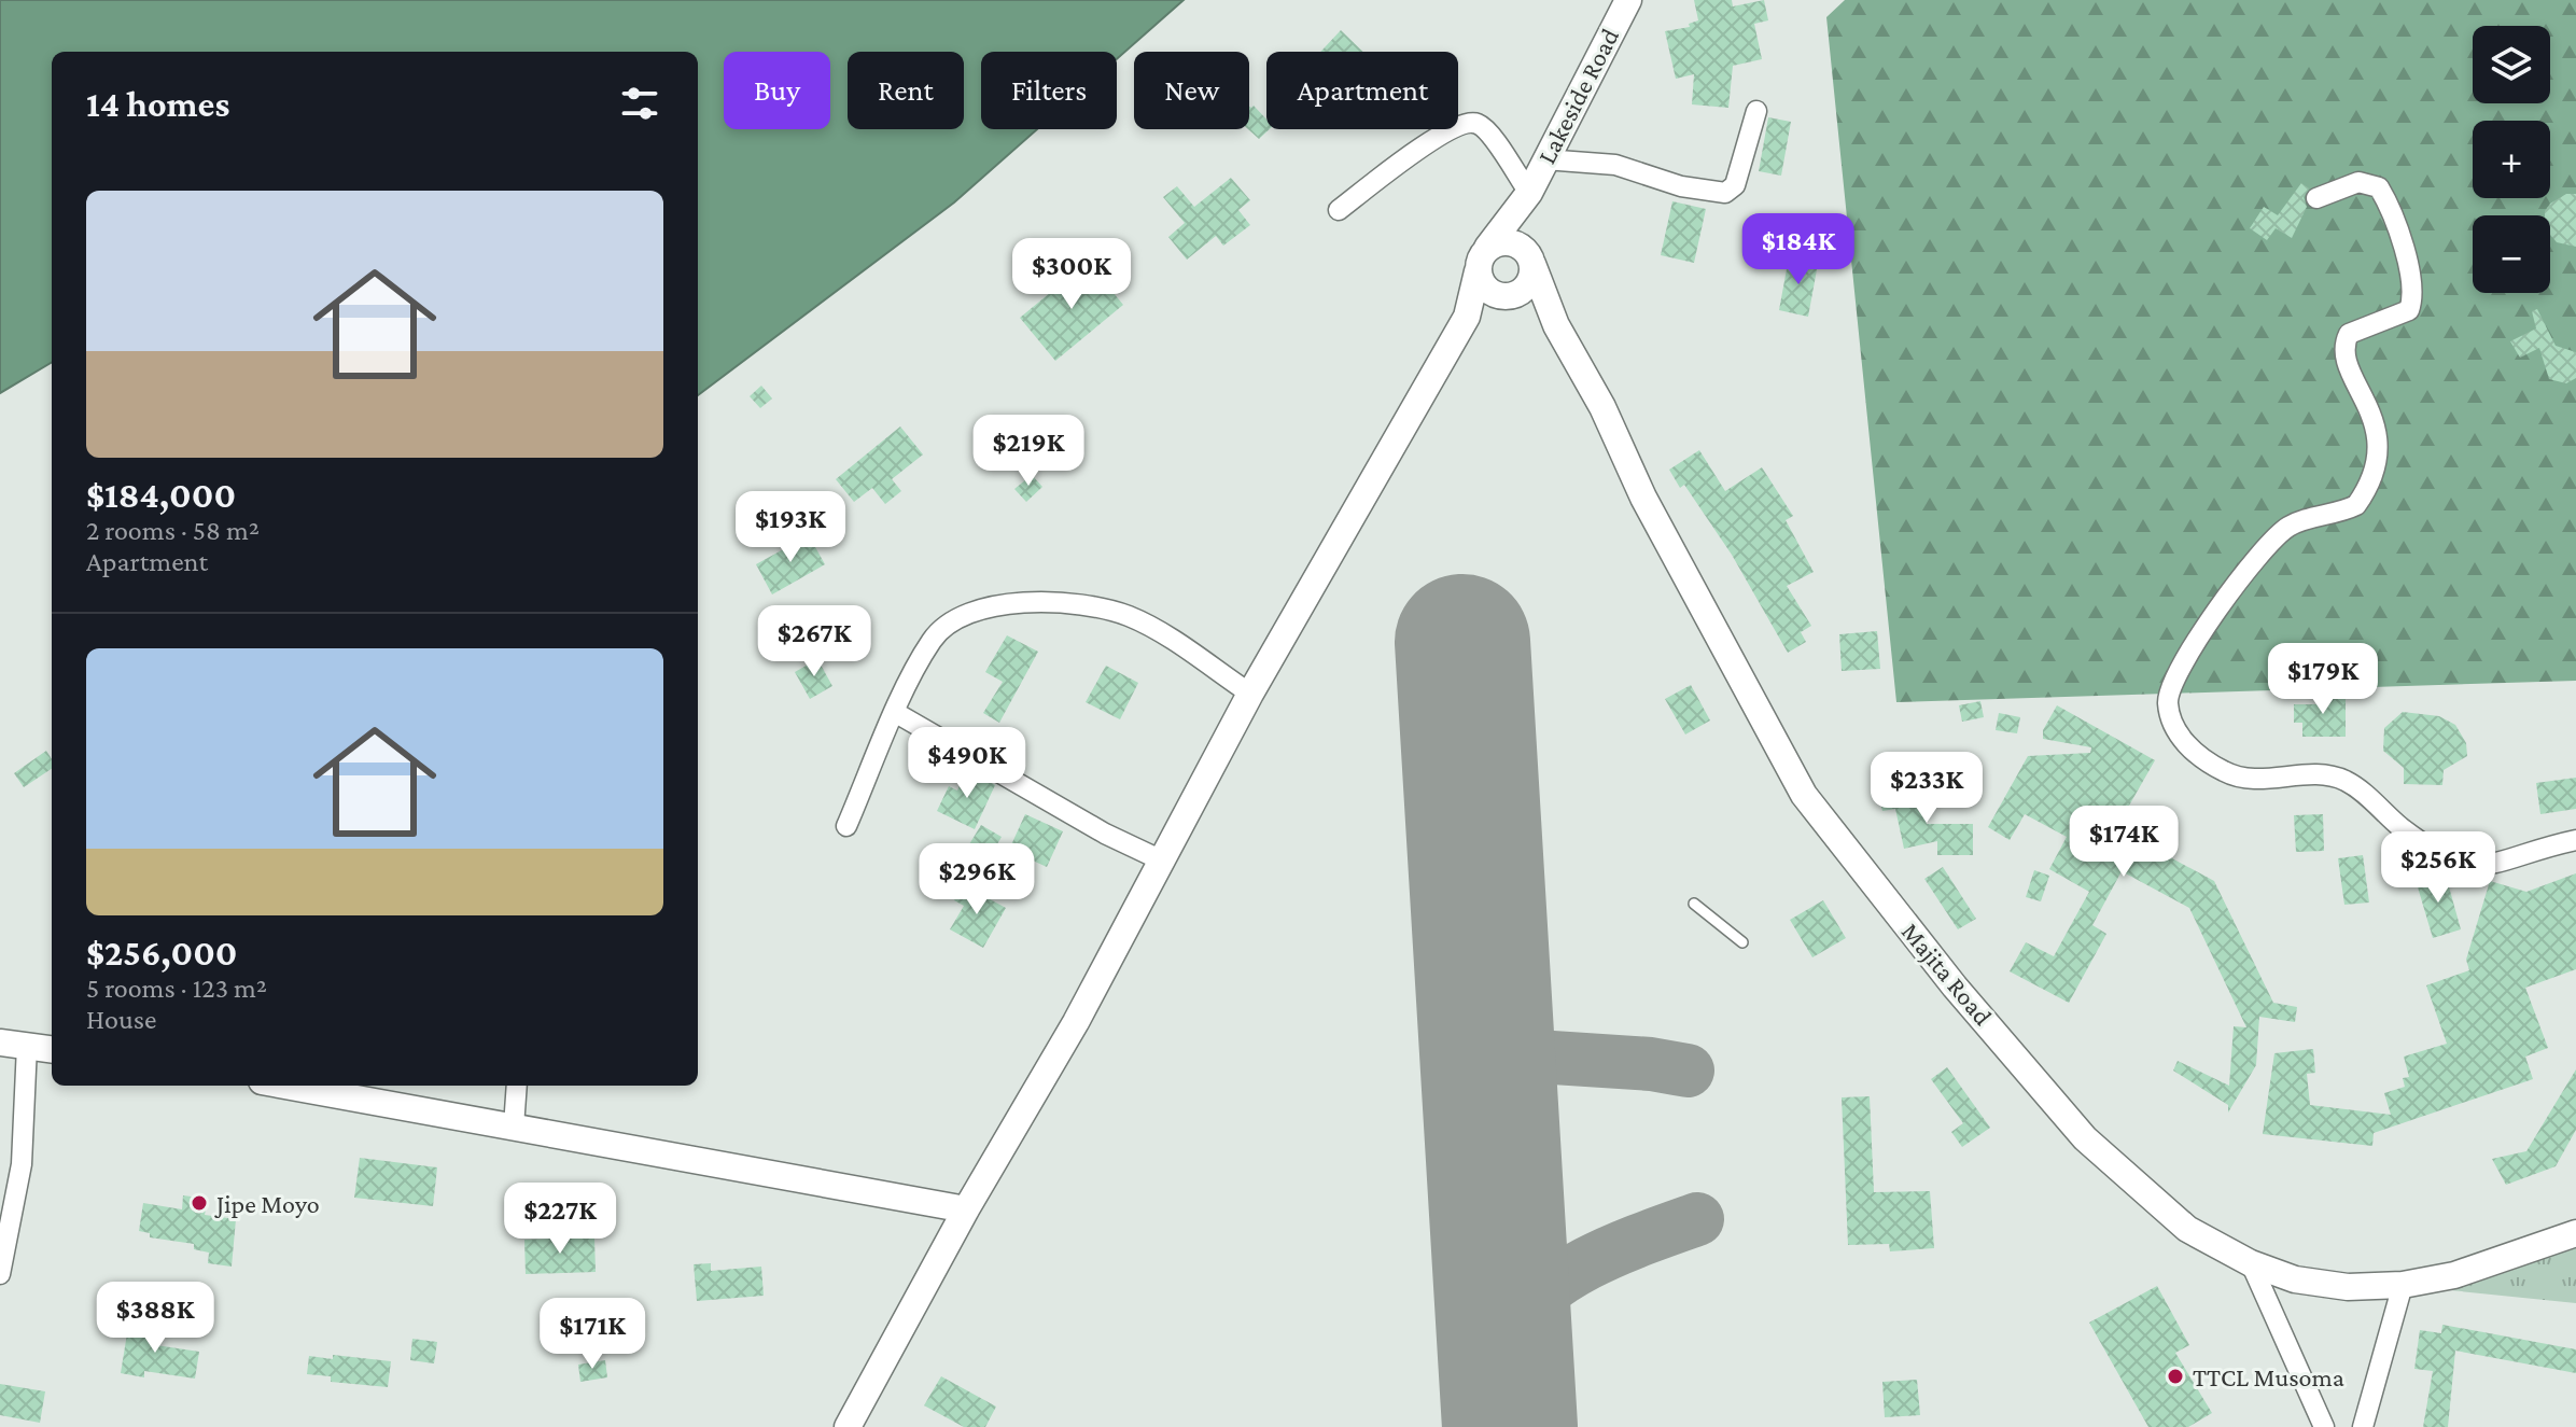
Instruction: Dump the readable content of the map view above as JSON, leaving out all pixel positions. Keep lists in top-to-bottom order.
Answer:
{
  "streets": {
    "main road": ["Lakeside Road", "Majita Road"]
  },
  "places": ["Jipe Moyo", "TTCL Musoma"],
  "page": {
    "map_buttons": ["+", "−"],
    "chip": [
      "Buy",
      "Rent",
      "Filters",
      "New",
      "Apartment"
    ],
    "heading": "14 homes",
    "list": [
      {
        "name": "$184,000",
        "note": "2 rooms · 58 m² · Apartment"
      },
      {
        "name": "$256,000",
        "note": "5 rooms · 123 m² · House"
      }
    ],
    "price": [
      "$184K",
      "$300K",
      "$219K",
      "$193K",
      "$267K",
      "$179K",
      "$490K",
      "$233K",
      "$174K",
      "$256K",
      "$296K",
      "$227K",
      "$388K",
      "$171K"
    ]
  }
}
